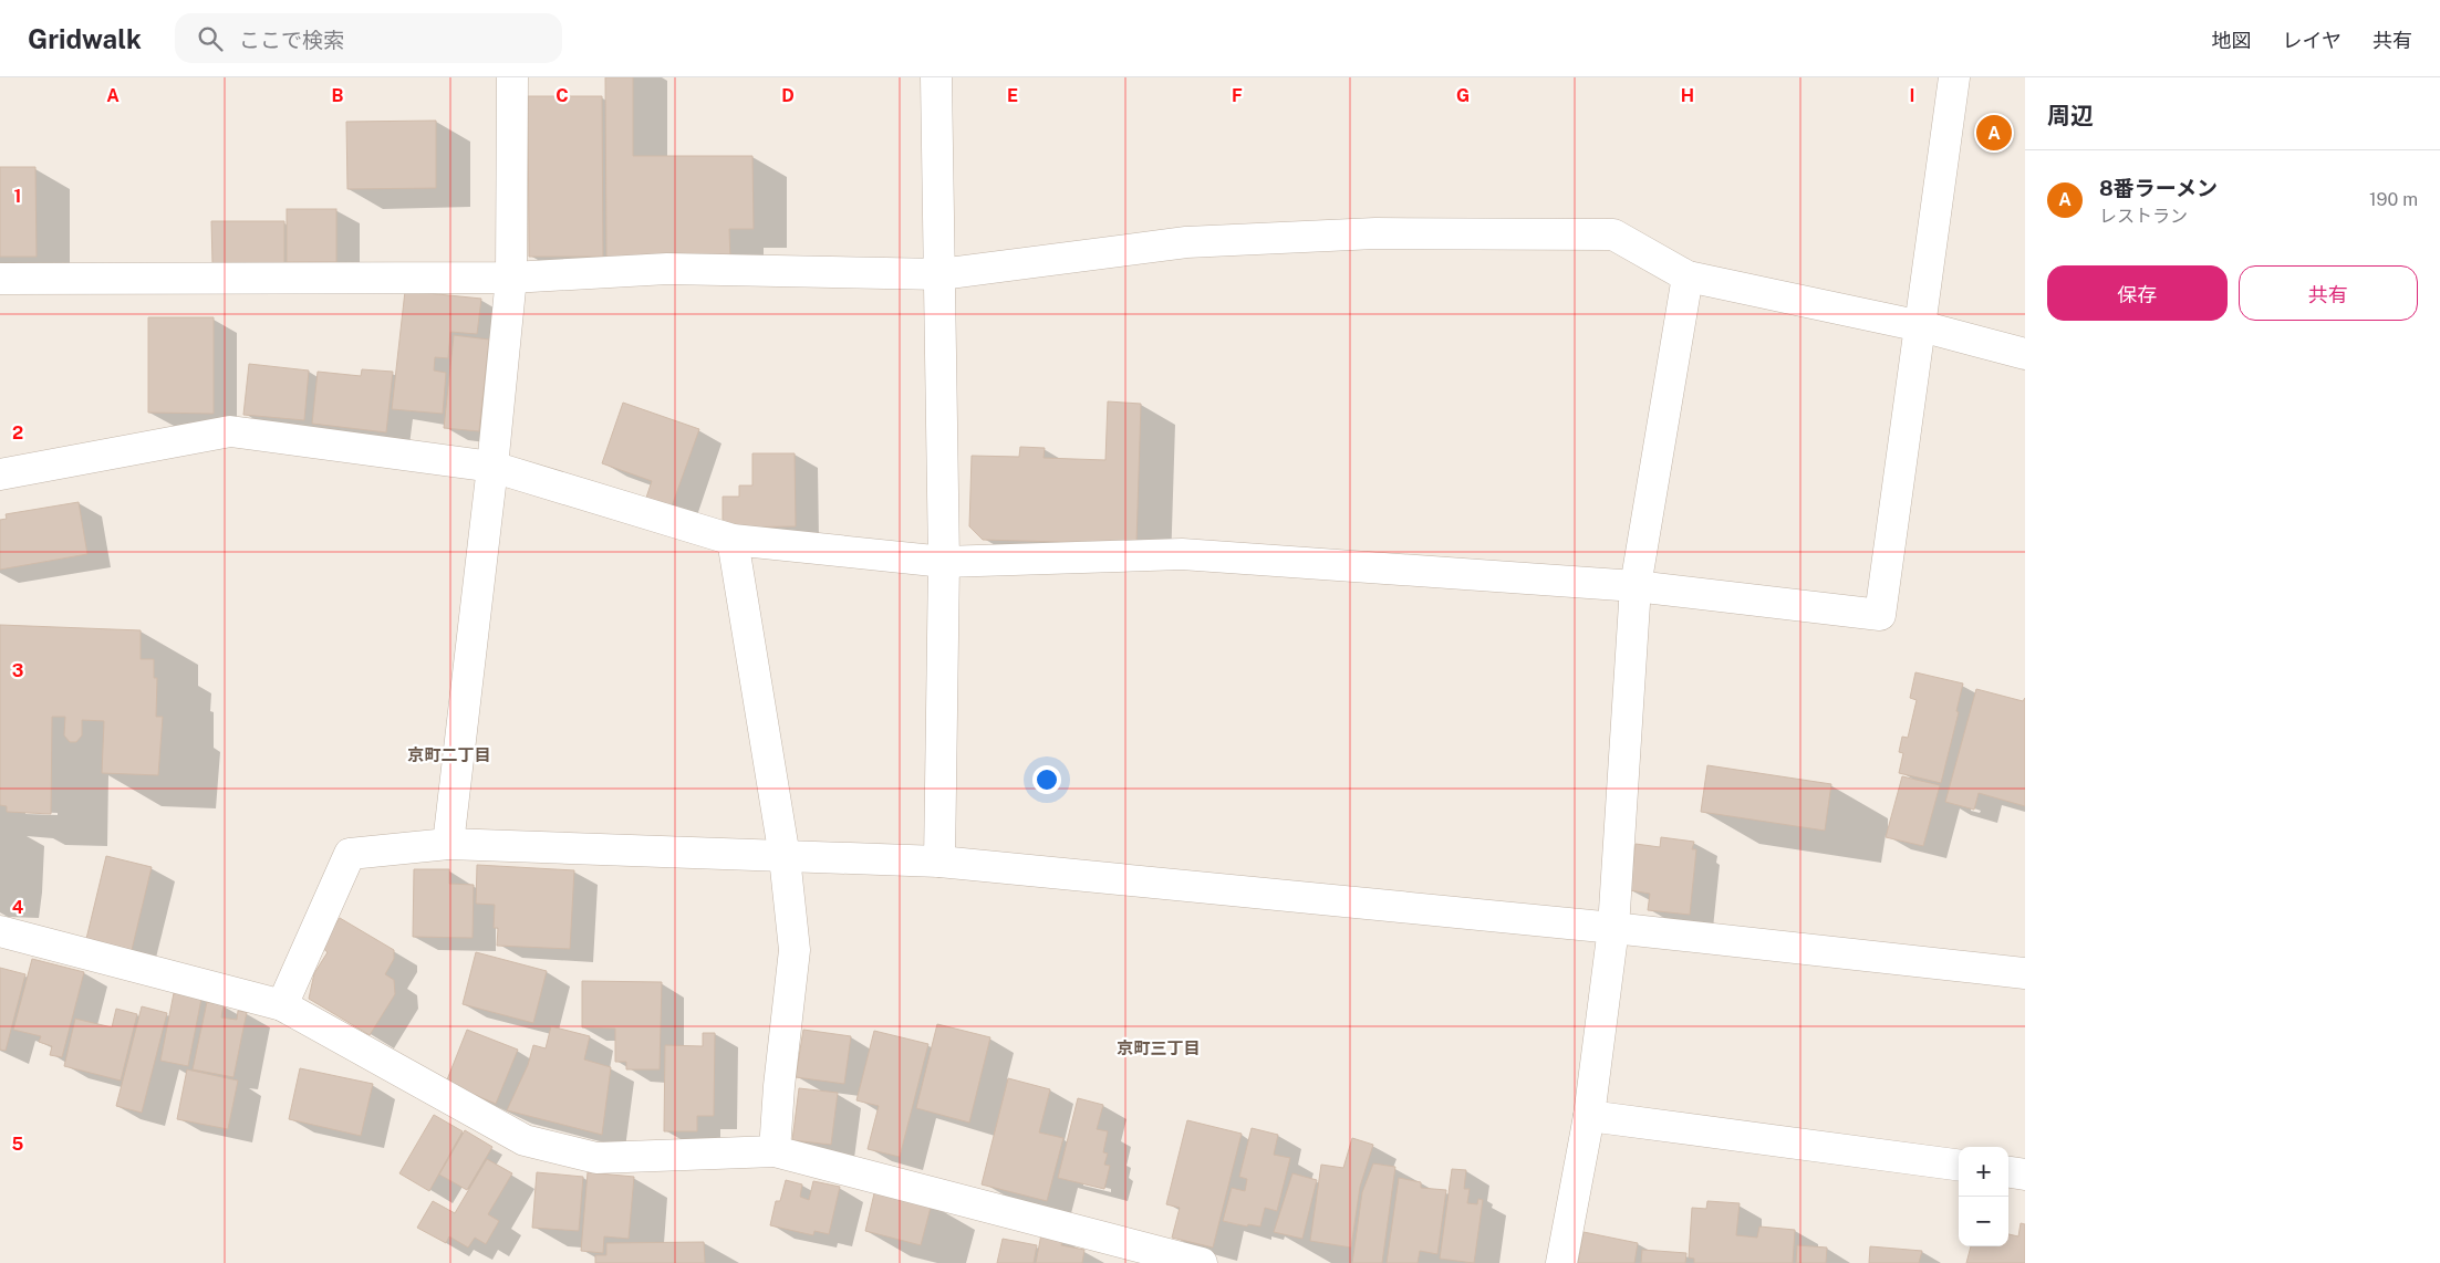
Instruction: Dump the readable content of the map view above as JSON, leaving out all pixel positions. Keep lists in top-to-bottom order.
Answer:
{
  "districts": ["京町二丁目", "京町三丁目"],
  "page": {
    "header": "Gridwalk",
    "search": "ここで検索",
    "nav": ["地図", "レイヤ", "共有"],
    "heading": "周辺",
    "pins": "A",
    "list": [
      {
        "mark": "A",
        "name": "8番ラーメン",
        "note": "レストラン",
        "value": "190 m"
      }
    ],
    "buttons": ["保存", "共有"],
    "map_buttons": ["+", "−"]
  },
  "grid": {
    "columns": [
      "A",
      "B",
      "C",
      "D",
      "E",
      "F",
      "G",
      "H",
      "I"
    ],
    "rows": [
      "1",
      "2",
      "3",
      "4",
      "5"
    ]
  }
}
